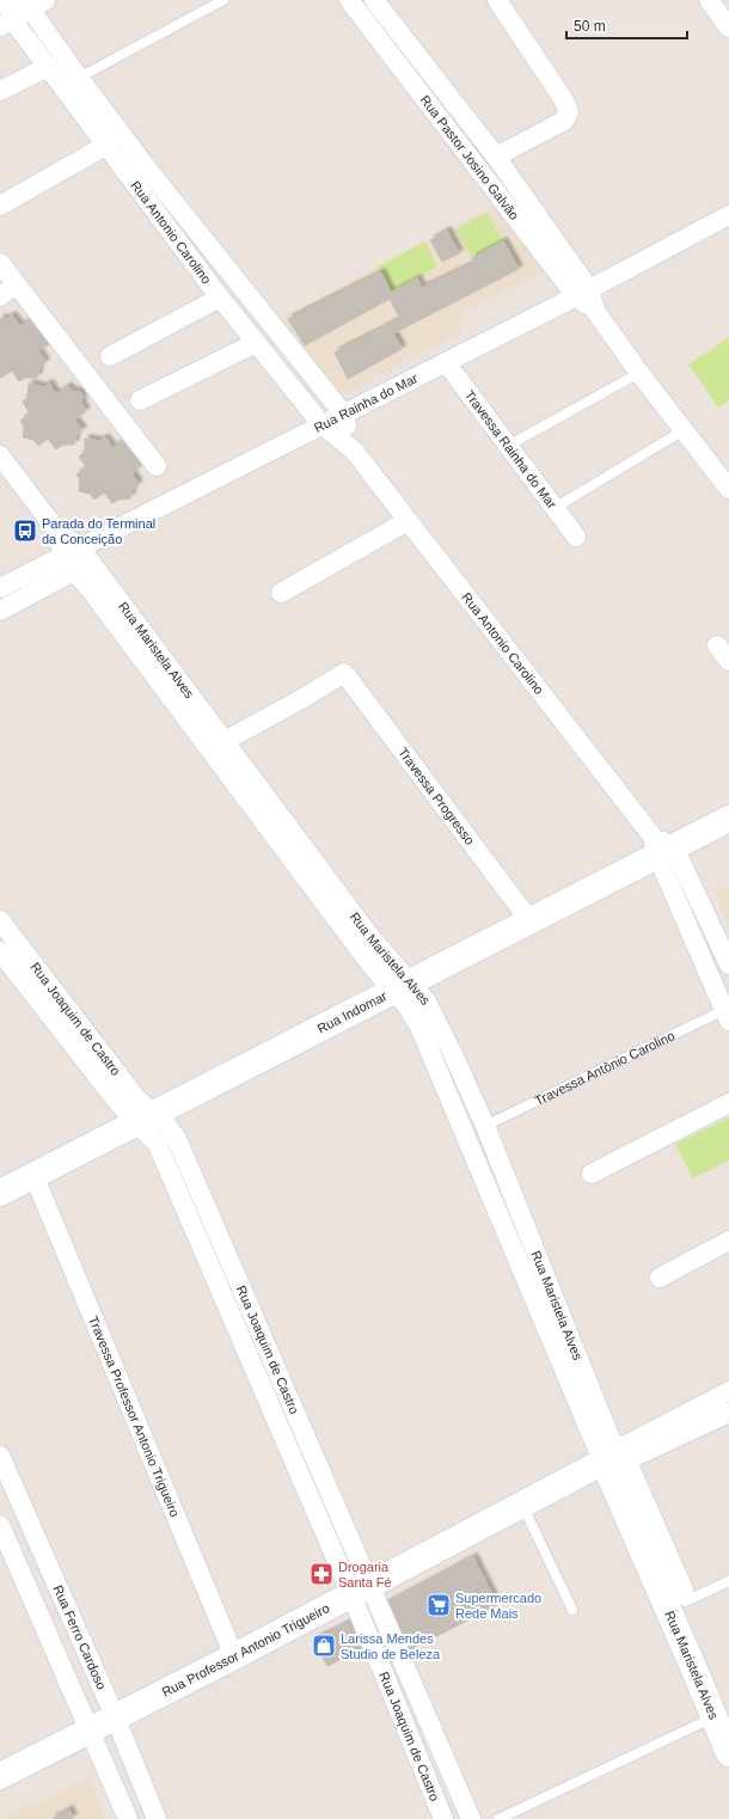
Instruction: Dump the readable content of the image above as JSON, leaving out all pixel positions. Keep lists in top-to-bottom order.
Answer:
{
  "streets": {
    "street": [
      "Rua Pastor Josino Galvão",
      "Rua Antonio Carolino",
      "Rua Rainha do Mar",
      "Travessa Rainha do Mar",
      "Rua Maristela Alves",
      "Travessa Progresso",
      "Rua Indomar",
      "Rua Joaquim de Castro",
      "Travessa Professor Antonio Trigueiro",
      "Rua Ferro Cardoso",
      "Rua Professor Antonio Trigueiro"
    ],
    "lane": ["Travessa Antônio Carolino"]
  },
  "crossings": [
    ["Rua Pastor Josino Galvão", "Rua Rainha do Mar"],
    ["Rua Antonio Carolino", "Rua Rainha do Mar"],
    ["Rua Antonio Carolino", "Rua Indomar"],
    ["Rua Antonio Carolino", "Travessa Antônio Carolino"],
    ["Rua Rainha do Mar", "Travessa Rainha do Mar"],
    ["Rua Rainha do Mar", "Rua Maristela Alves"],
    ["Rua Maristela Alves", "Travessa Progresso"],
    ["Rua Maristela Alves", "Rua Indomar"],
    ["Rua Maristela Alves", "Travessa Antônio Carolino"],
    ["Rua Maristela Alves", "Rua Professor Antonio Trigueiro"],
    ["Travessa Progresso", "Rua Indomar"],
    ["Rua Indomar", "Rua Joaquim de Castro"],
    ["Rua Indomar", "Travessa Professor Antonio Trigueiro"],
    ["Rua Joaquim de Castro", "Rua Professor Antonio Trigueiro"],
    ["Travessa Professor Antonio Trigueiro", "Rua Professor Antonio Trigueiro"],
    ["Rua Ferro Cardoso", "Rua Professor Antonio Trigueiro"]
  ],
  "places": {
    "bus stop": ["Parada do Terminal da Conceição"],
    "pharmacy": ["Drogaria Santa Fé"],
    "supermarket": ["Supermercado Rede Mais"],
    "shop": ["Larissa Mendes Studio de Beleza"]
  },
  "scale_bar": "50 m"
}
